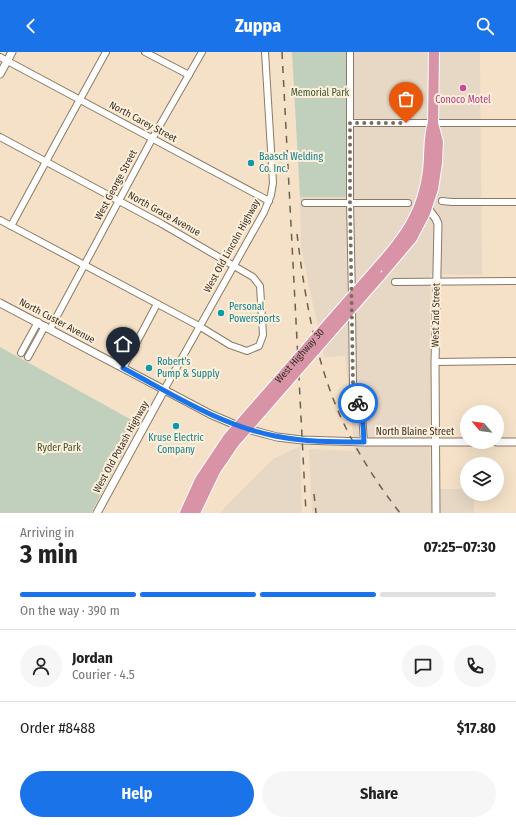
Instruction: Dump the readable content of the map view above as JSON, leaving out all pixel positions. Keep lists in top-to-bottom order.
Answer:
{
  "streets": {
    "highway": ["West Highway 30"],
    "street": [
      "North Carey Street",
      "West George Street",
      "North Grace Avenue",
      "West Old Lincoln Highway",
      "West 2nd Street",
      "North Custer Avenue",
      "North Blaine Street",
      "West Old Potash Highway"
    ]
  },
  "crossings": [
    ["North Carey Street", "West George Street"],
    ["North Carey Street", "West Old Lincoln Highway"],
    ["West George Street", "North Grace Avenue"],
    ["West George Street", "North Custer Avenue"],
    ["North Grace Avenue", "West Old Lincoln Highway"],
    ["West Old Lincoln Highway", "North Custer Avenue"],
    ["West Old Lincoln Highway", "West Old Potash Highway"],
    ["West 2nd Street", "West Highway 30"],
    ["West 2nd Street", "North Blaine Street"],
    ["North Custer Avenue", "North Blaine Street"],
    ["North Custer Avenue", "West Old Potash Highway"]
  ],
  "parks": ["Memorial Park", "Ryder Park"],
  "places": [
    "Conoco Motel",
    "Baasch Welding Co. Inc.",
    "Personal Powersports",
    "Robert's Pump & Supply",
    "Kruse Electric Company"
  ],
  "north": "top left",
  "page": {
    "header": "Zuppa",
    "heading": ["3 min", "Arriving in", "07:25–07:30"],
    "panel": [
      "Jordan",
      "Courier · 4.5",
      "Order #8488",
      "$17.80"
    ],
    "bar": "On the way · 390 m",
    "buttons": ["Help", "Share"]
  }
}
